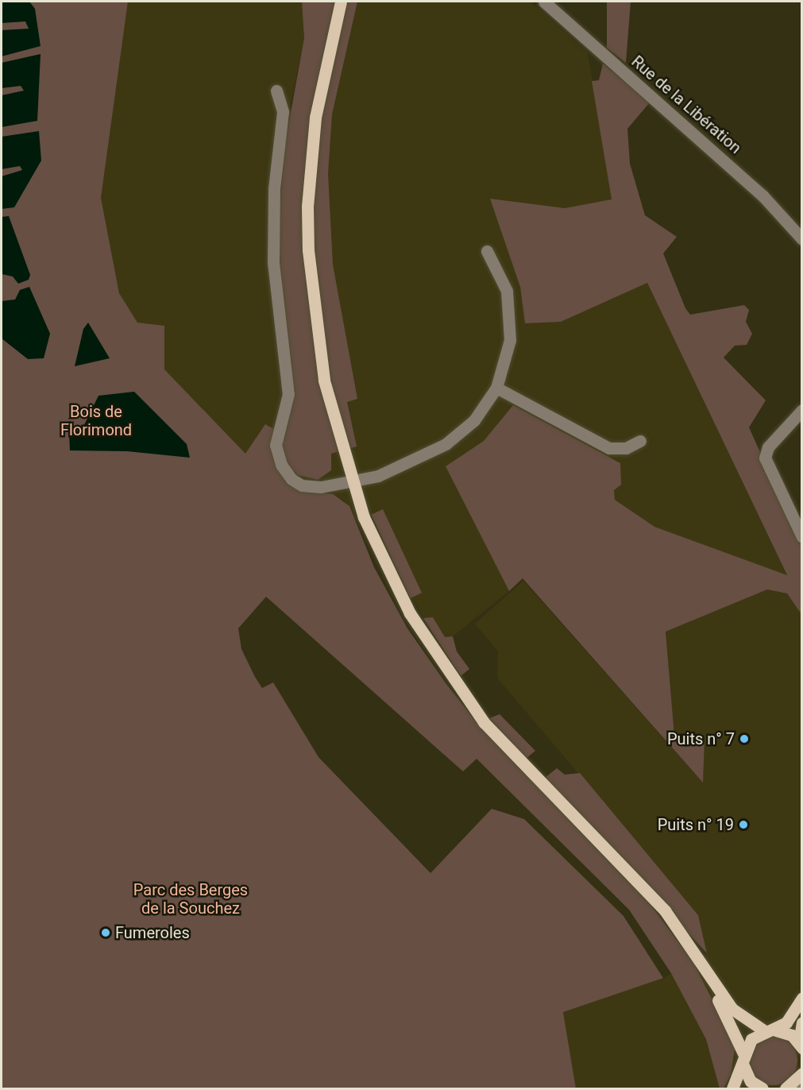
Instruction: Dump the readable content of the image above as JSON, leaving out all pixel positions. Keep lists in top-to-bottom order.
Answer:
{
  "streets": {
    "street": ["Rue de la Libération"]
  },
  "parks": ["Bois de Florimond", "Parc des Berges de la Souchez"],
  "places": ["Puits n° 7", "Puits n° 19", "Fumeroles"]
}
